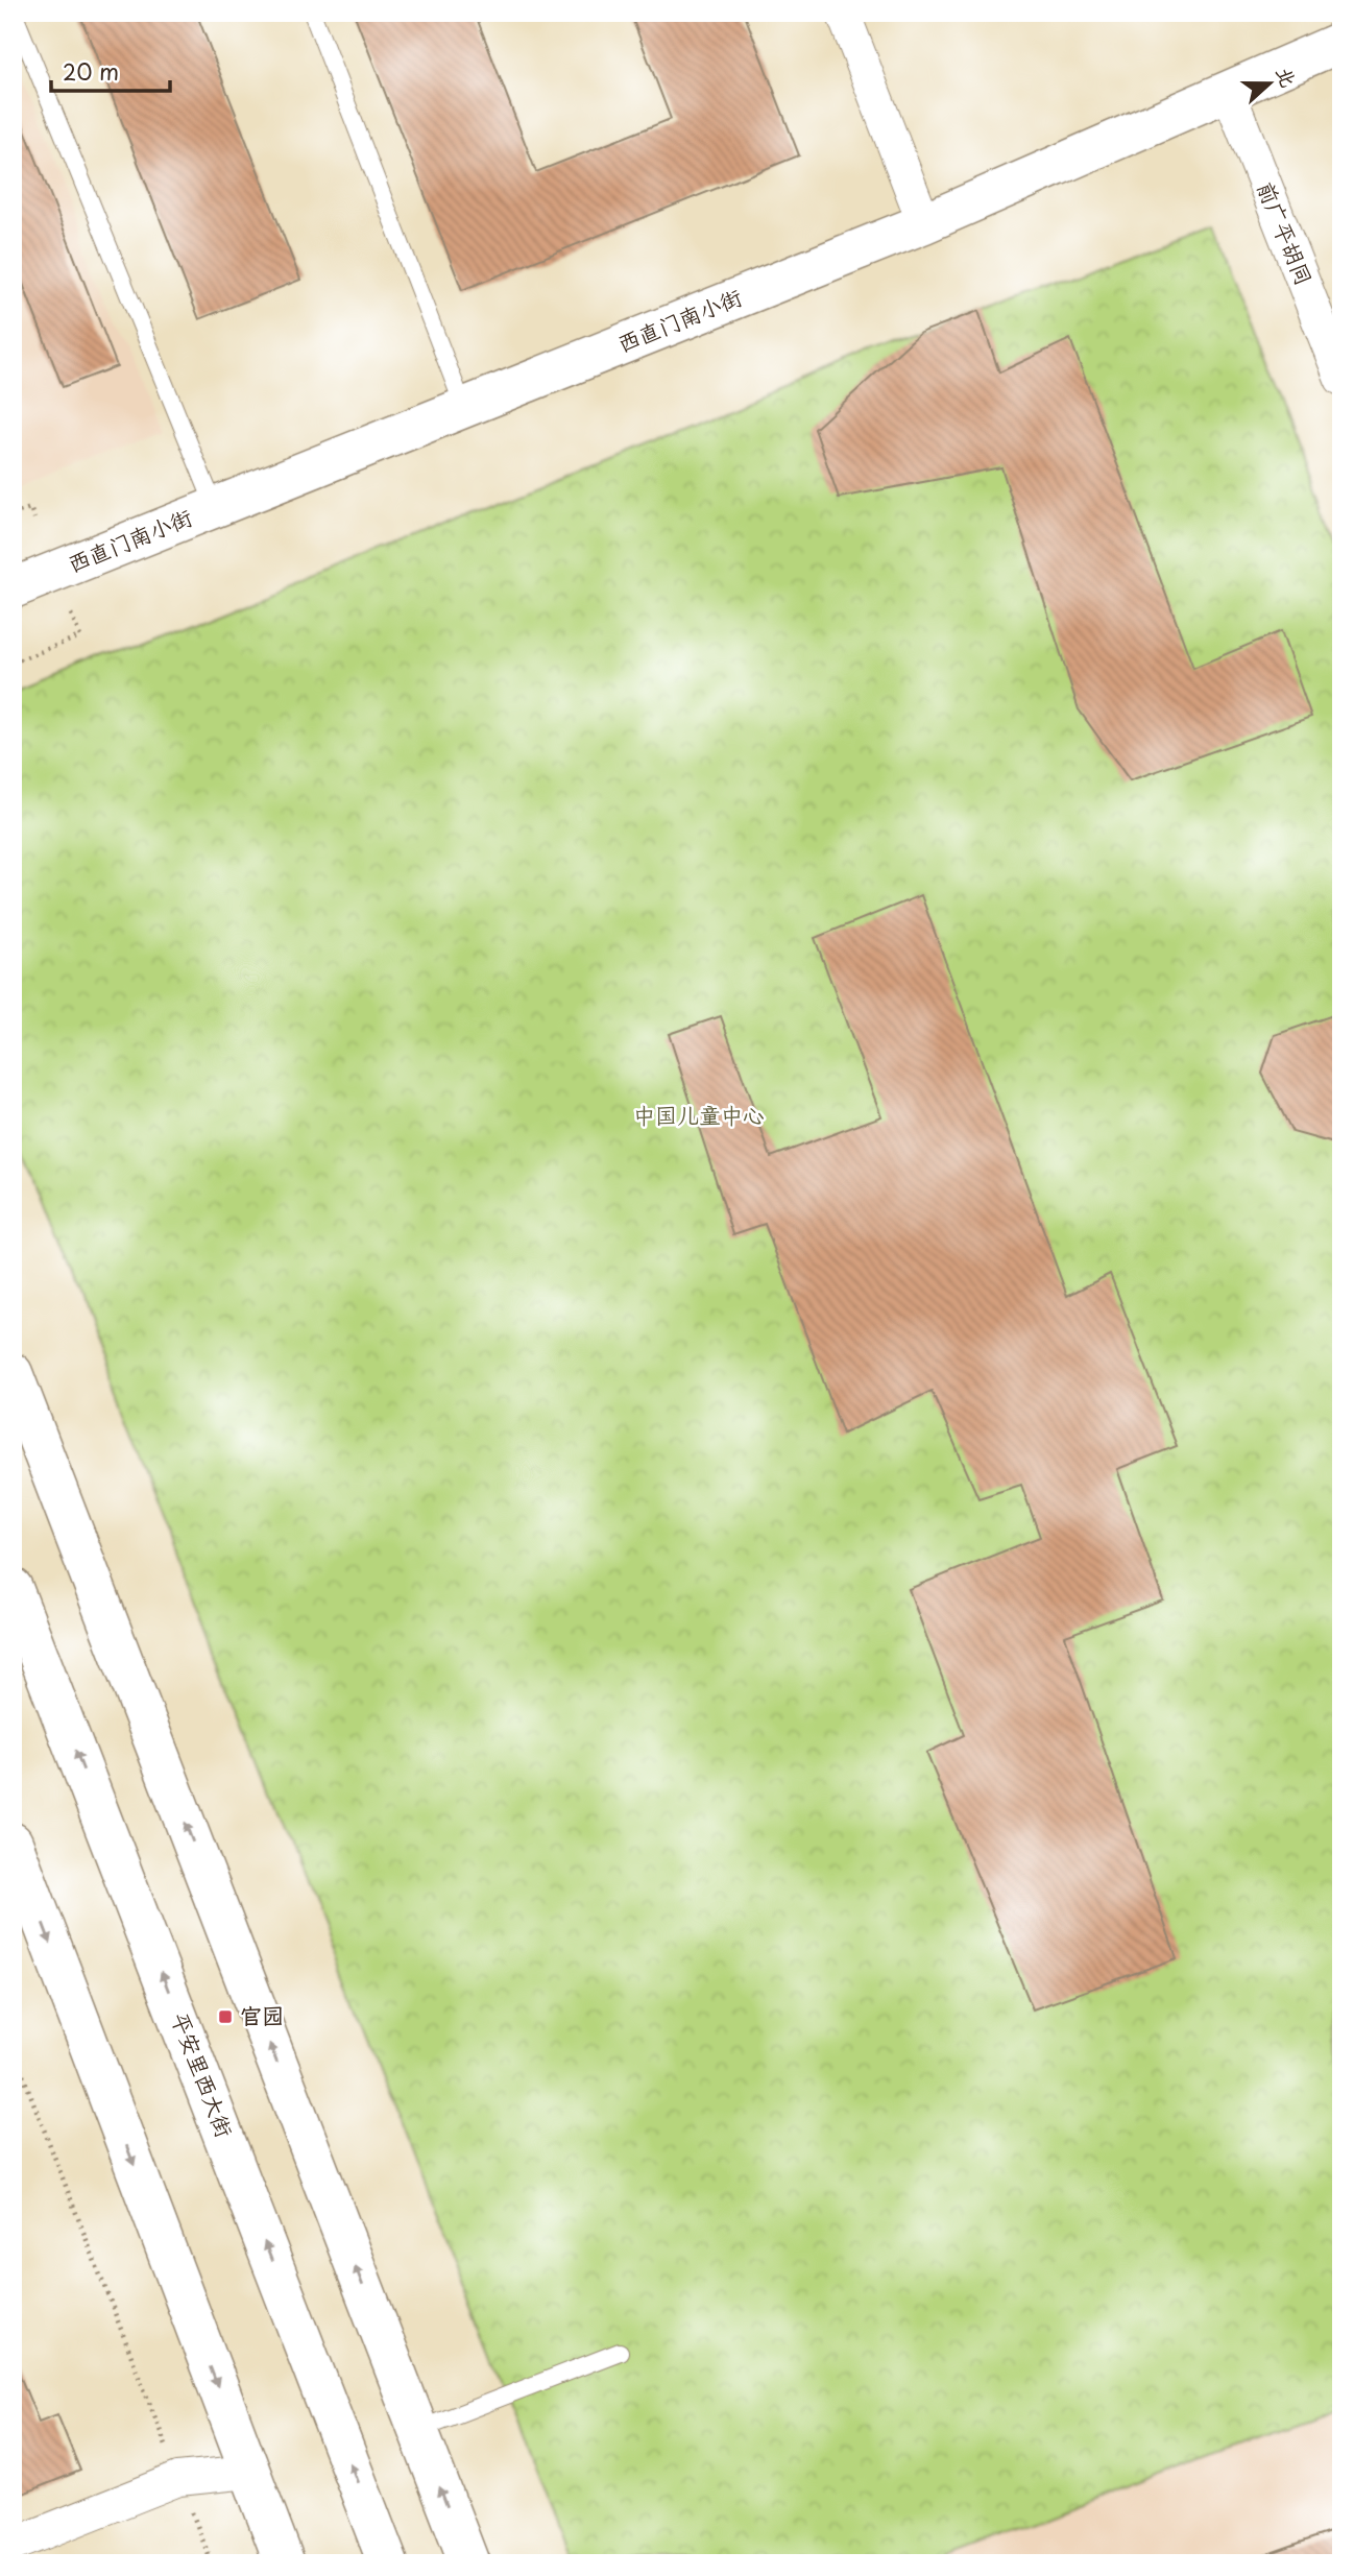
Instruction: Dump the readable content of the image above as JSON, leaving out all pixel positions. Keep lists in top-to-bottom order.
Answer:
{
  "streets": {
    "street": ["前广平胡同", "西直门南小街", "平安里西大街"]
  },
  "crossings": [
    ["前广平胡同", "西直门南小街"]
  ],
  "parks": ["中国儿童中心"],
  "places": {
    "transit": ["官园"]
  },
  "scale_bar": "20 m",
  "north": "right"
}
